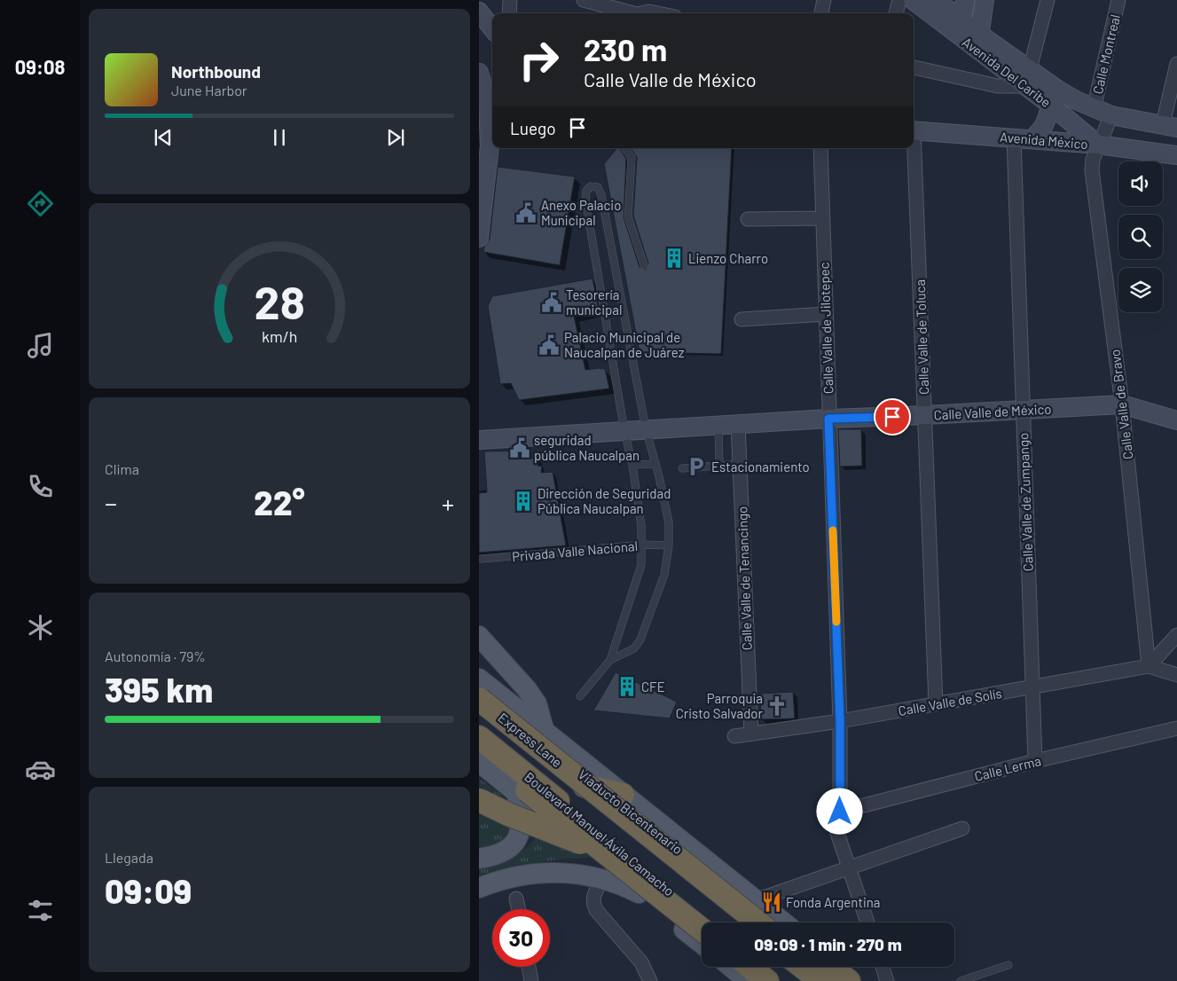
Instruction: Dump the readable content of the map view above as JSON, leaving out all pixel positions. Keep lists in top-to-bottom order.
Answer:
{
  "streets": {
    "highway": ["Express Lane", "Viaducto Bicentenario", "Boulevard Manuel Ávila Camacho"],
    "main road": ["Avenida Del Caribe", "Avenida México", "Calle Valle de México"],
    "street": [
      "Calle Montreal",
      "Calle Valle de Jilotepec",
      "Calle Valle de Toluca",
      "Calle Valle de Bravo",
      "Calle Valle de Zumpango",
      "Calle Valle de Tenancingo",
      "Calle Valle de Solís",
      "Calle Lerma"
    ],
    "lane": ["Privada Valle Nacional"]
  },
  "crossings": [
    ["Calle Montreal", "Avenida Del Caribe"],
    ["Avenida Del Caribe", "Avenida México"],
    ["Avenida Del Caribe", "Calle Valle de Bravo"],
    ["Avenida México", "Calle Valle de Bravo"],
    ["Avenida México", "Calle Valle de Zumpango"],
    ["Calle Valle de Jilotepec", "Calle Valle de México"],
    ["Calle Valle de Jilotepec", "Calle Valle de Solís"],
    ["Calle Valle de Jilotepec", "Calle Lerma"],
    ["Calle Valle de Toluca", "Calle Valle de México"],
    ["Calle Valle de Toluca", "Calle Valle de Solís"],
    ["Calle Valle de Bravo", "Calle Valle de México"],
    ["Calle Valle de Bravo", "Calle Valle de Solís"],
    ["Calle Valle de México", "Calle Valle de Zumpango"],
    ["Calle Valle de México", "Calle Valle de Tenancingo"],
    ["Calle Valle de Zumpango", "Calle Valle de Solís"],
    ["Calle Valle de Zumpango", "Calle Lerma"],
    ["Calle Valle de Tenancingo", "Calle Valle de Solís"]
  ],
  "places": {
    "public building": [
      "Anexo Palacio Municipal",
      "Tesorería municipal",
      "Palacio Municipal de Naucalpan de Juárez",
      "seguridad pública Naucalpan"
    ],
    "building": ["Lienzo Charro", "Dirección de Seguridad Pública Naucalpan", "CFE"],
    "parking": ["Estacionamiento"],
    "church": ["Parroquia Cristo Salvador"],
    "restaurant": ["Fonda Argentina"]
  },
  "page": {
    "tabs": "09:08",
    "turn": ["230 m", "Calle Valle de México"],
    "song": ["Northbound", "June Harbor"],
    "then": "Luego",
    "tile": [
      "Clima",
      ["Autonomía · 79%", "395 km"],
      ["Llegada", "09:09"]
    ],
    "heat": ["−", "22°", "+"],
    "limit": "30",
    "trip": "09:09 · 1 min · 270 m",
    "gauge": ["28", "km/h"]
  }
}
